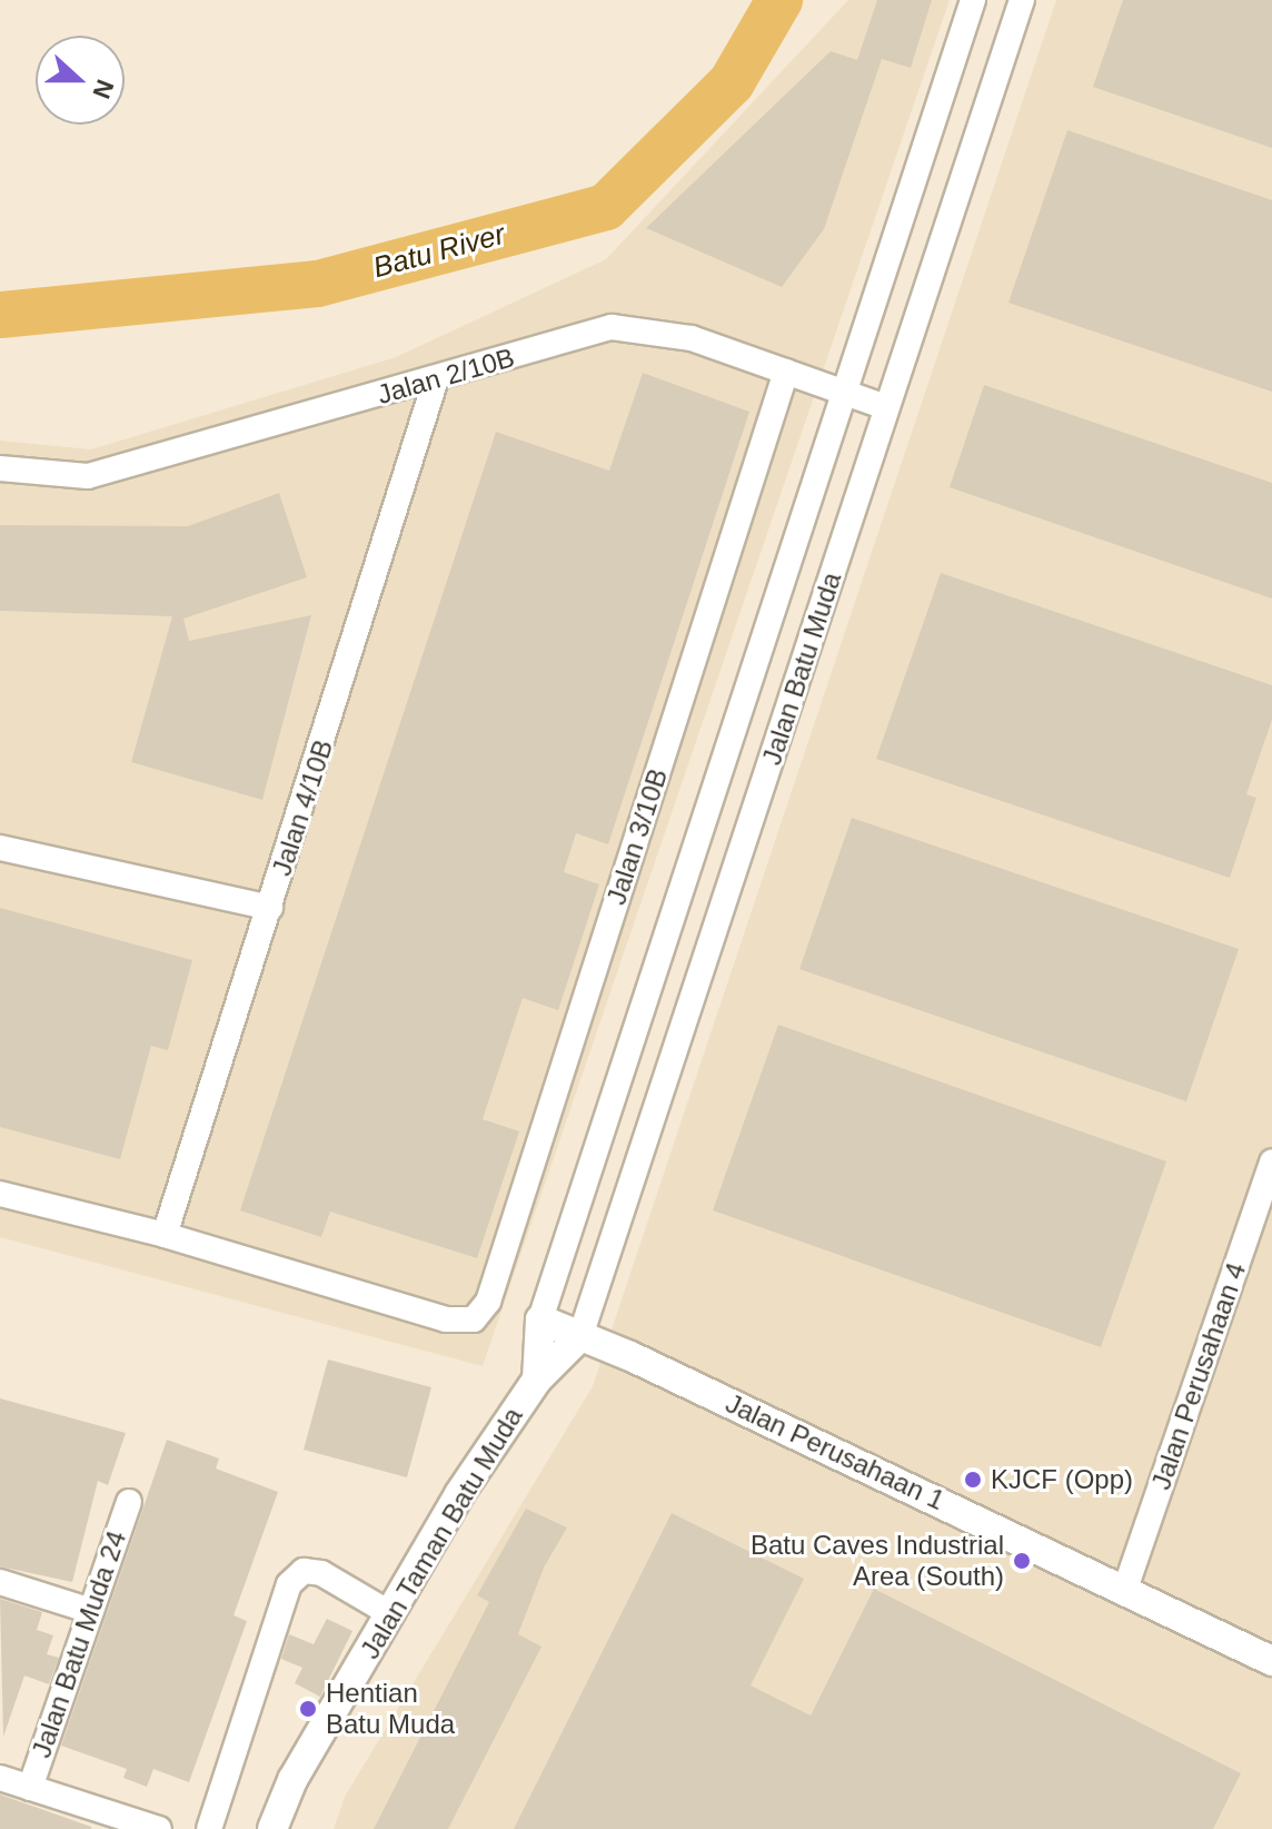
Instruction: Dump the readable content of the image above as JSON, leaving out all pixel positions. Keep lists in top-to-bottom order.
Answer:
{
  "streets": {
    "street": [
      "Jalan 2/10B",
      "Jalan Batu Muda",
      "Jalan 4/10B",
      "Jalan 3/10B",
      "Jalan Perusahaan 4",
      "Jalan Perusahaan 1",
      "Jalan Taman Batu Muda",
      "Jalan Batu Muda 24"
    ]
  },
  "crossings": [
    ["Jalan 2/10B", "Jalan Batu Muda"],
    ["Jalan 2/10B", "Jalan 4/10B"],
    ["Jalan 2/10B", "Jalan 3/10B"],
    ["Jalan Batu Muda", "Jalan Perusahaan 1"],
    ["Jalan Batu Muda", "Jalan Taman Batu Muda"],
    ["Jalan 4/10B", "Jalan 3/10B"],
    ["Jalan Perusahaan 4", "Jalan Perusahaan 1"],
    ["Jalan Perusahaan 1", "Jalan Taman Batu Muda"]
  ],
  "water": ["Batu River"],
  "places": ["KJCF (Opp)", "Batu Caves Industrial Area (South)", "Hentian Batu Muda"],
  "north": "right"
}
